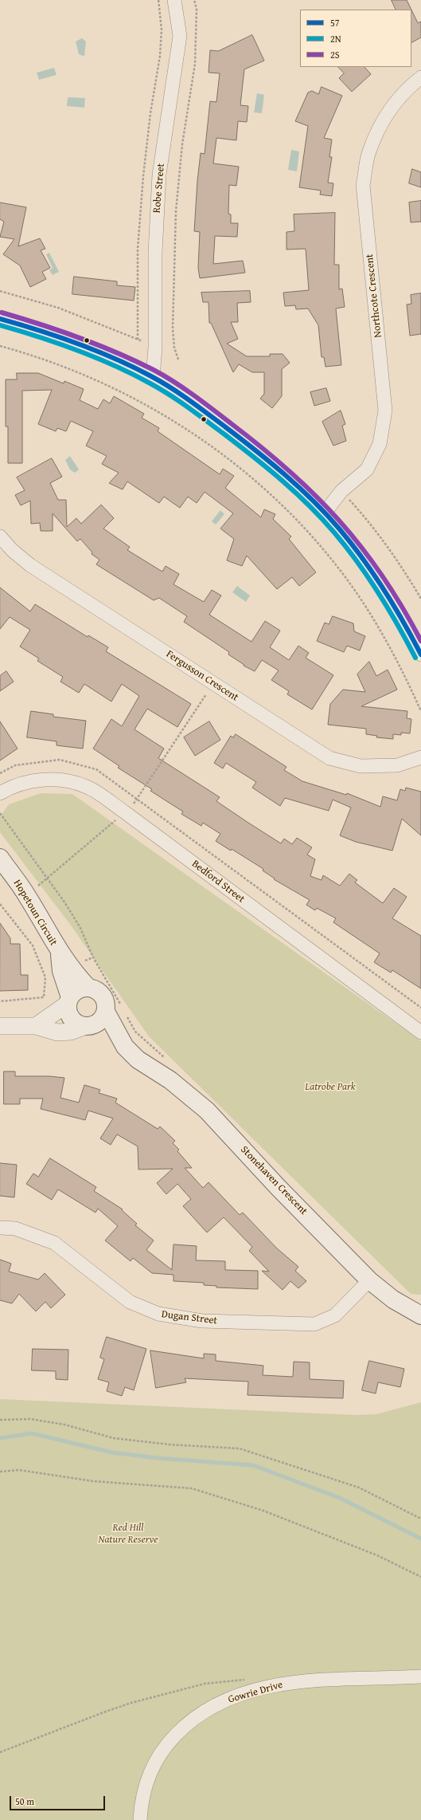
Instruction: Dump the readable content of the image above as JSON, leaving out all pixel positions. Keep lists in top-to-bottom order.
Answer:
{
  "streets": {
    "main road": ["Hopetoun Circuit", "Stonehaven Crescent"],
    "street": [
      "Robe Street",
      "Northcote Crescent",
      "Fergusson Crescent",
      "Bedford Street",
      "Dugan Street",
      "Gowrie Drive"
    ]
  },
  "crossings": [
    ["Hopetoun Circuit", "Stonehaven Crescent"],
    ["Stonehaven Crescent", "Dugan Street"]
  ],
  "parks": ["Latrobe Park", "Red Hill Nature Reserve"],
  "lines": ["transit line 2S", "transit line 57", "transit line 2N"],
  "legend": ["57", "2N", "2S"],
  "scale_bar": "50 m"
}
